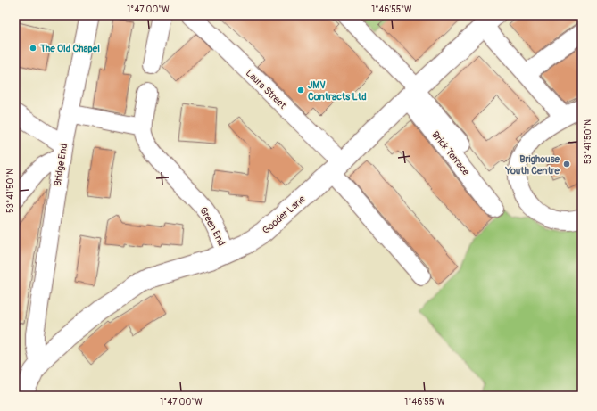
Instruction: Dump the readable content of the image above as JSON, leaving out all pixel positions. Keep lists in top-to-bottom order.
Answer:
{
  "streets": {
    "street": [
      "Laura Street",
      "Brick Terrace",
      "Bridge End",
      "Gooder Lane",
      "Green End"
    ]
  },
  "crossings": [
    ["Laura Street", "Gooder Lane"],
    ["Brick Terrace", "Gooder Lane"],
    ["Bridge End", "Gooder Lane"],
    ["Gooder Lane", "Green End"]
  ],
  "places": ["The Old Chapel", "JMV Contracts Ltd", "Brighouse Youth Centre"],
  "coordinates": ["1°47'00\"W", "1°46'55\"W", "53°41'50\"N"]
}
